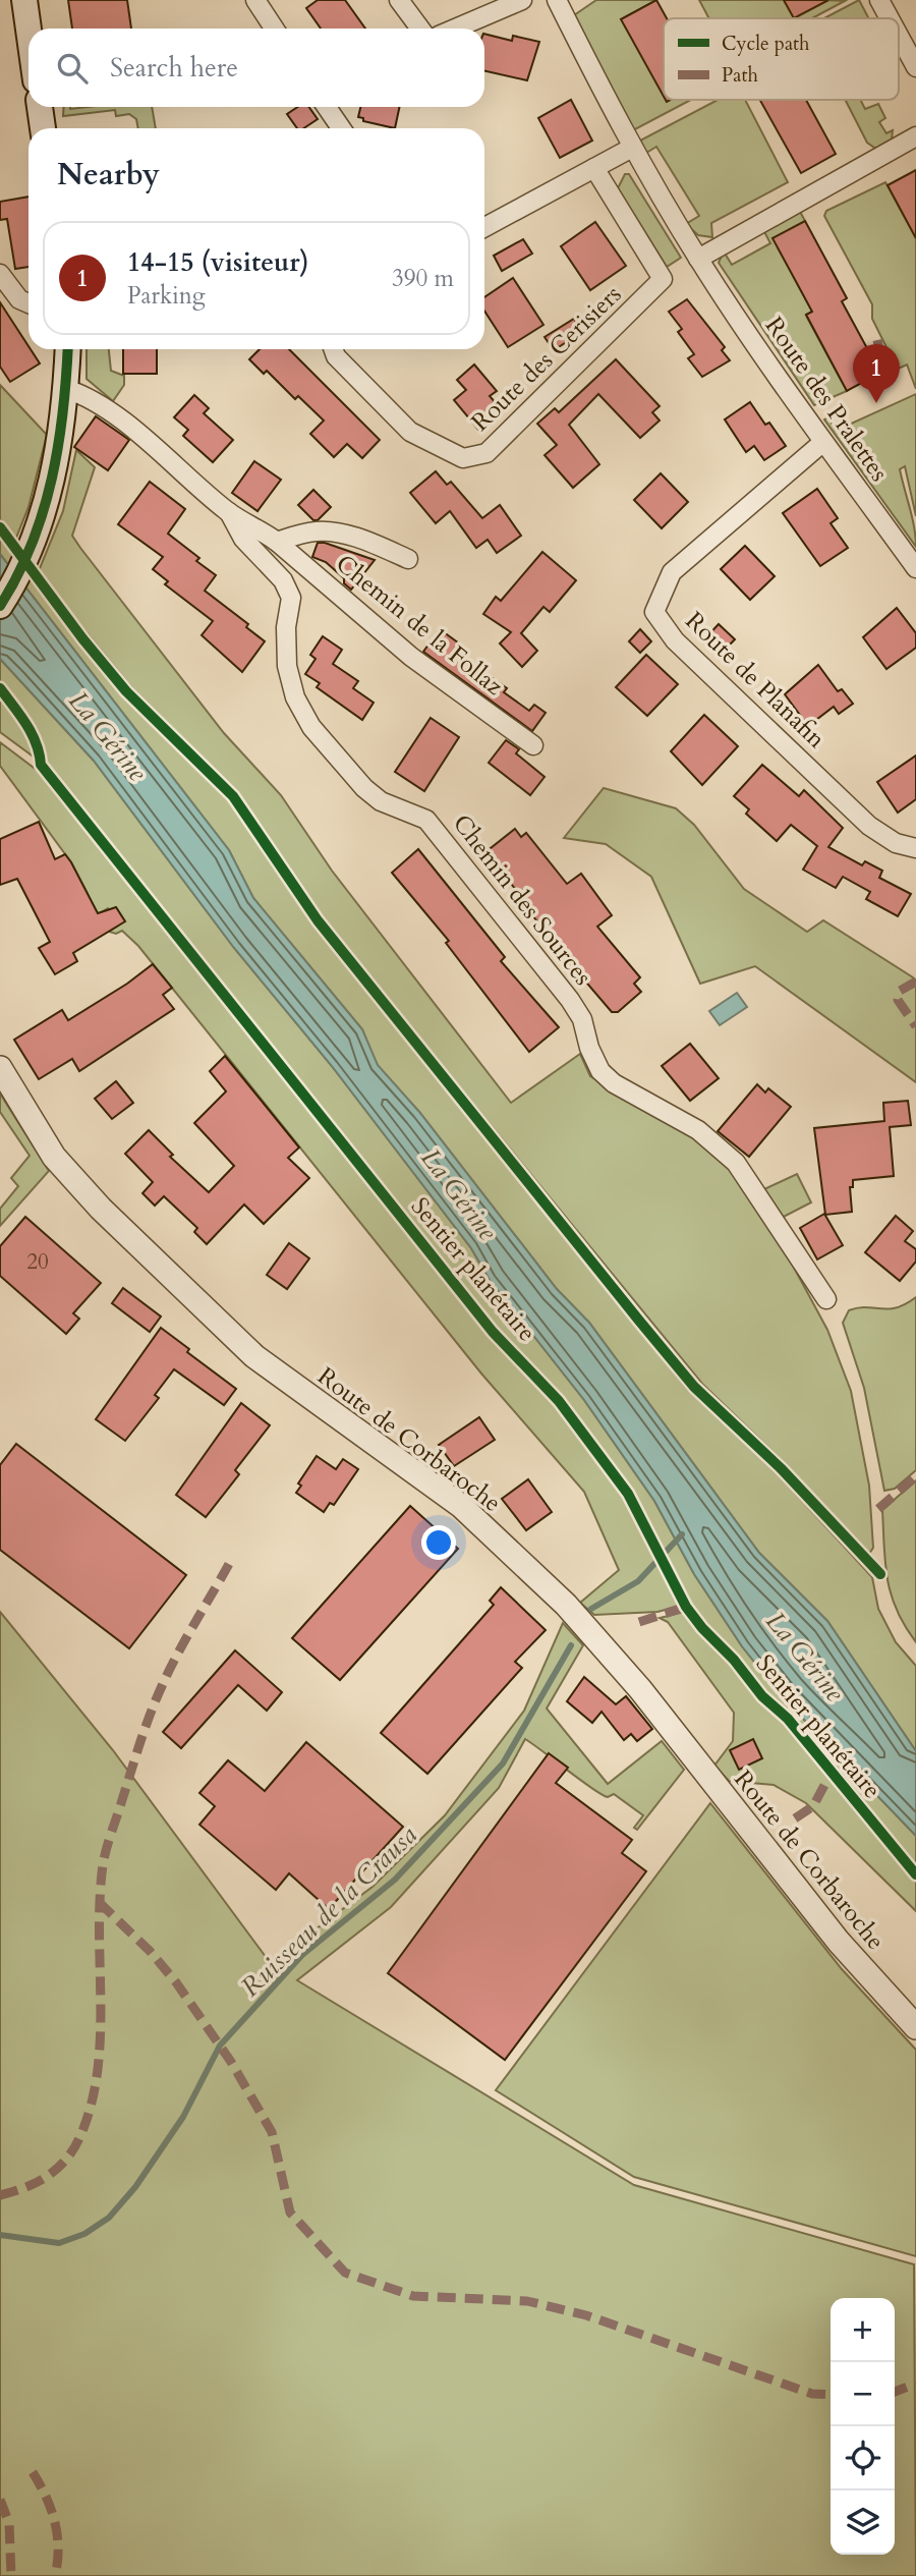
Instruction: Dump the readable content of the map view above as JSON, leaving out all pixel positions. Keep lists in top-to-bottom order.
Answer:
{
  "streets": {
    "street": [
      "Route des Cerisiers",
      "Route des Pralettes",
      "Chemin de la Follaz",
      "Route de Planafin",
      "Chemin des Sources",
      "Route de Corbaroche"
    ],
    "cycle path": ["Sentier planétaire"]
  },
  "crossings": [
    ["Route des Pralettes", "Route de Planafin"],
    ["Chemin de la Follaz", "Chemin des Sources"]
  ],
  "water": ["La Gérine", "Ruisseau de la Crausa"],
  "house_numbers": ["20"],
  "legend": ["Cycle path", "Path"],
  "page": {
    "search": "Search here",
    "heading": "Nearby",
    "list": [
      {
        "mark": "1",
        "name": "14-15 (visiteur)",
        "note": "Parking",
        "value": "390 m"
      }
    ],
    "pins": "1",
    "map_buttons": ["+", "−"]
  }
}
